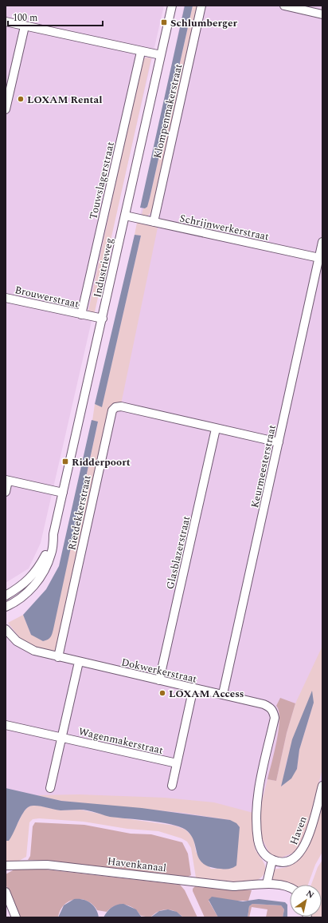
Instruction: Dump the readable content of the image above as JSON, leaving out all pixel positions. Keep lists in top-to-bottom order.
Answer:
{
  "streets": {
    "street": [
      "Klompenmakerstraat",
      "Touwslagerstraat",
      "Schrijnwerkerstraat",
      "Industrieweg",
      "Brouwerstraat",
      "Keurmeesterstraat",
      "Rietdekkerstraat",
      "Glasblazerstraat",
      "Dokwerkerstraat",
      "Wagenmakerstraat",
      "Haven",
      "Havenkanaal"
    ]
  },
  "crossings": [
    ["Klompenmakerstraat", "Schrijnwerkerstraat"],
    ["Touwslagerstraat", "Brouwerstraat"],
    ["Schrijnwerkerstraat", "Industrieweg"],
    ["Schrijnwerkerstraat", "Keurmeesterstraat"],
    ["Industrieweg", "Brouwerstraat"],
    ["Keurmeesterstraat", "Rietdekkerstraat"],
    ["Keurmeesterstraat", "Dokwerkerstraat"],
    ["Rietdekkerstraat", "Glasblazerstraat"],
    ["Rietdekkerstraat", "Dokwerkerstraat"],
    ["Glasblazerstraat", "Dokwerkerstraat"],
    ["Dokwerkerstraat", "Wagenmakerstraat"],
    ["Dokwerkerstraat", "Haven"]
  ],
  "places": {
    "transit": ["Schlumberger", "Ridderpoort"],
    "other": ["LOXAM Rental", "LOXAM Access"]
  },
  "scale_bar": "100 m",
  "north": "top right"
}
